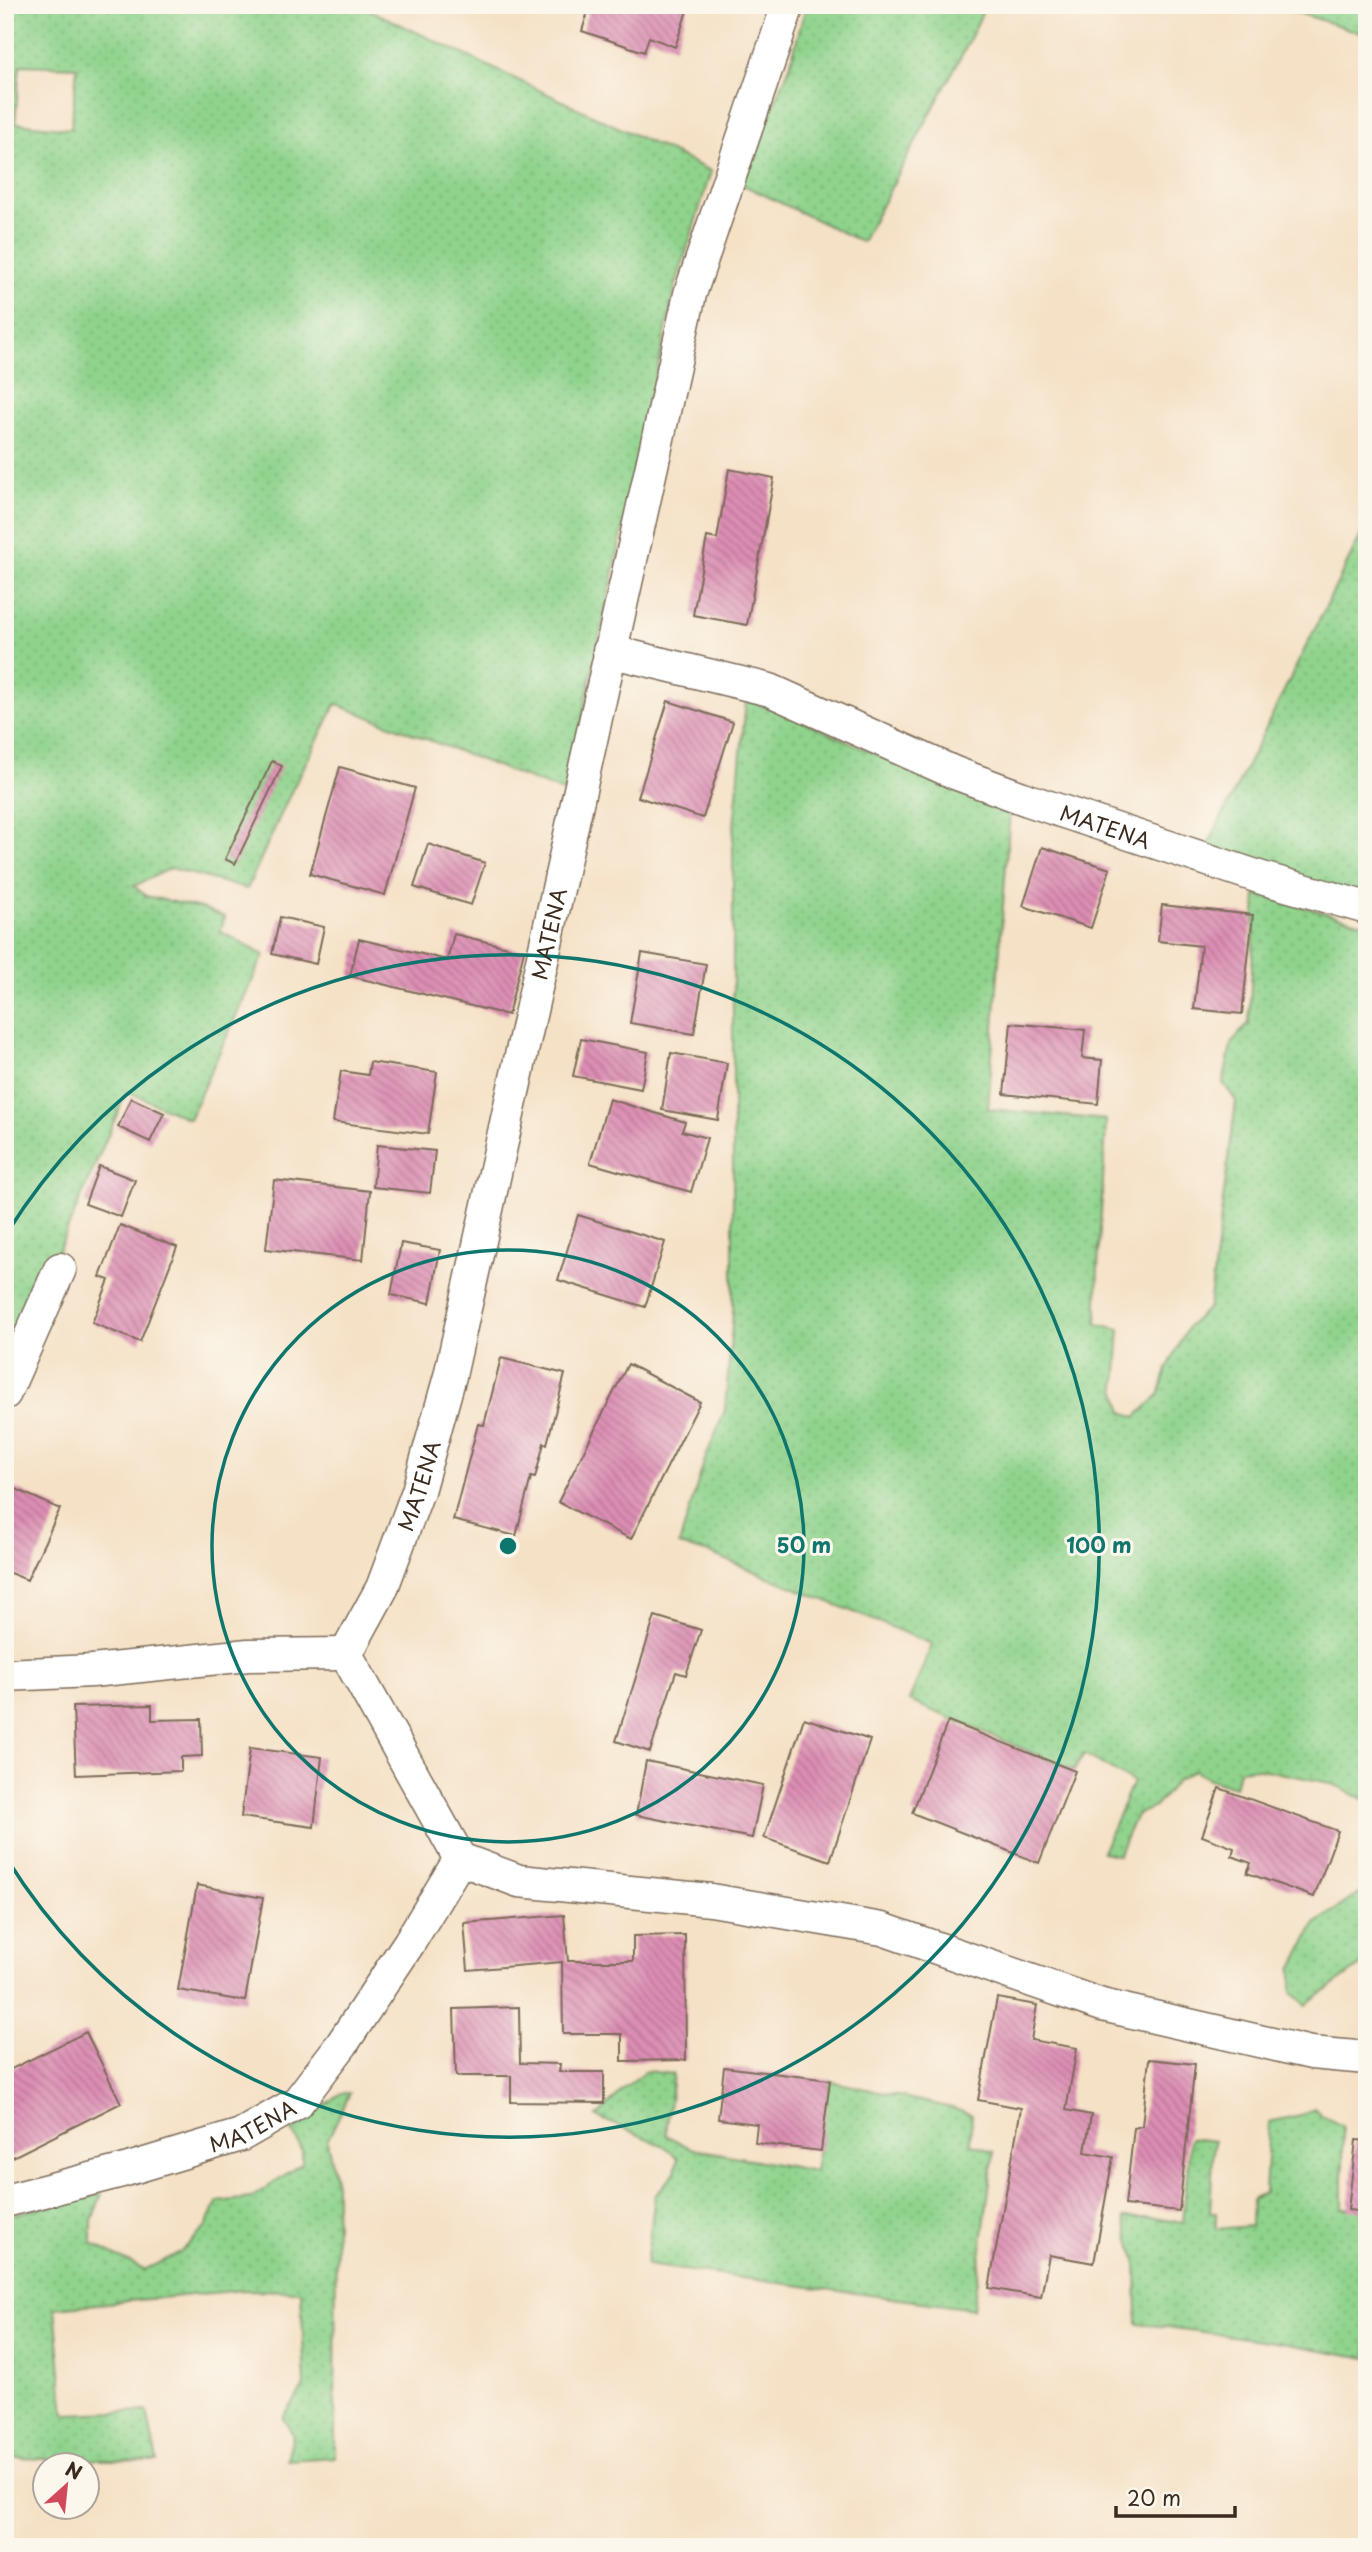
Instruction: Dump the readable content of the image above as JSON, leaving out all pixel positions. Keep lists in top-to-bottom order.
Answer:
{
  "streets": {
    "street": ["MATENA"]
  },
  "scale_bar": "20 m",
  "north": "top right",
  "rings": ["50 m", "100 m"]
}
